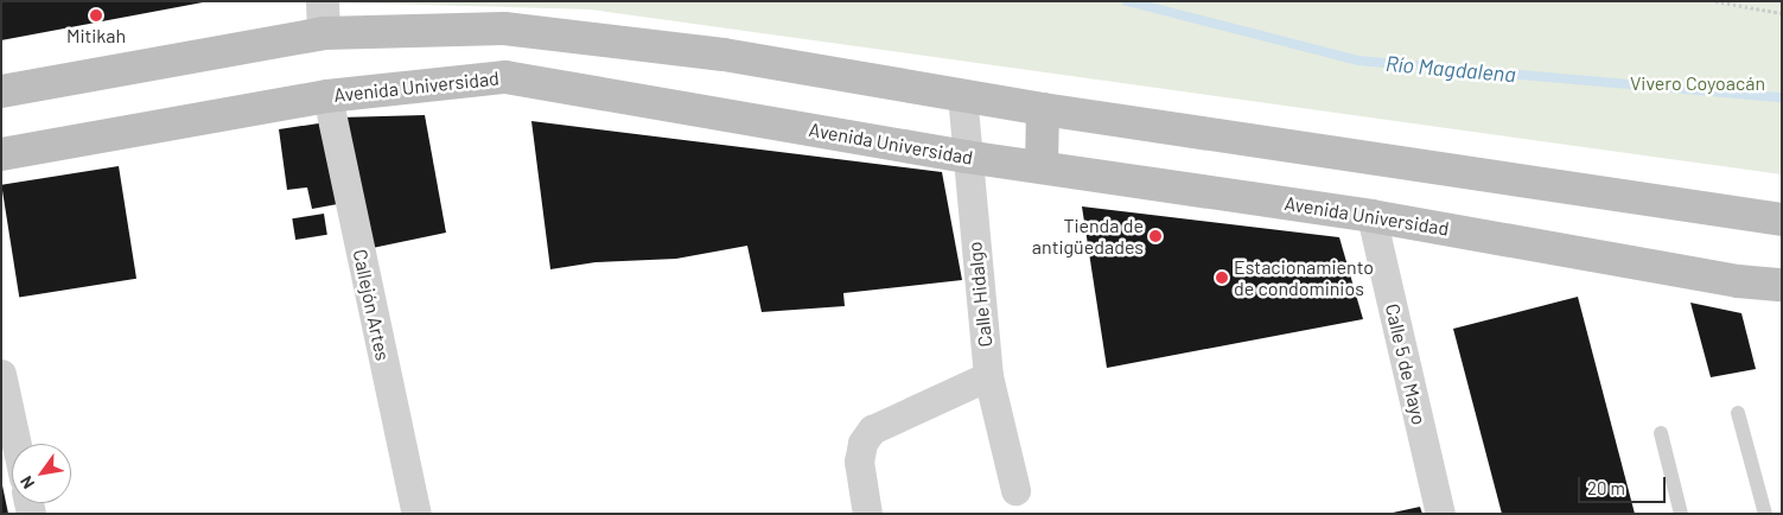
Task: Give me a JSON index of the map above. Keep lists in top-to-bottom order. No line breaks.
{"streets":{"main road":["Avenida Universidad"],"street":["Calle Hidalgo","Callejón Artes","Calle 5 de Mayo"]},"crossings":[["Avenida Universidad","Calle Hidalgo"],["Avenida Universidad","Callejón Artes"],["Avenida Universidad","Calle 5 de Mayo"]],"water":["Río Magdalena"],"parks":["Vivero Coyoacán"],"places":["Mitikah","Tienda de antigüedades","Estacionamiento de condominios"],"scale_bar":"20 m","north":"bottom left"}
